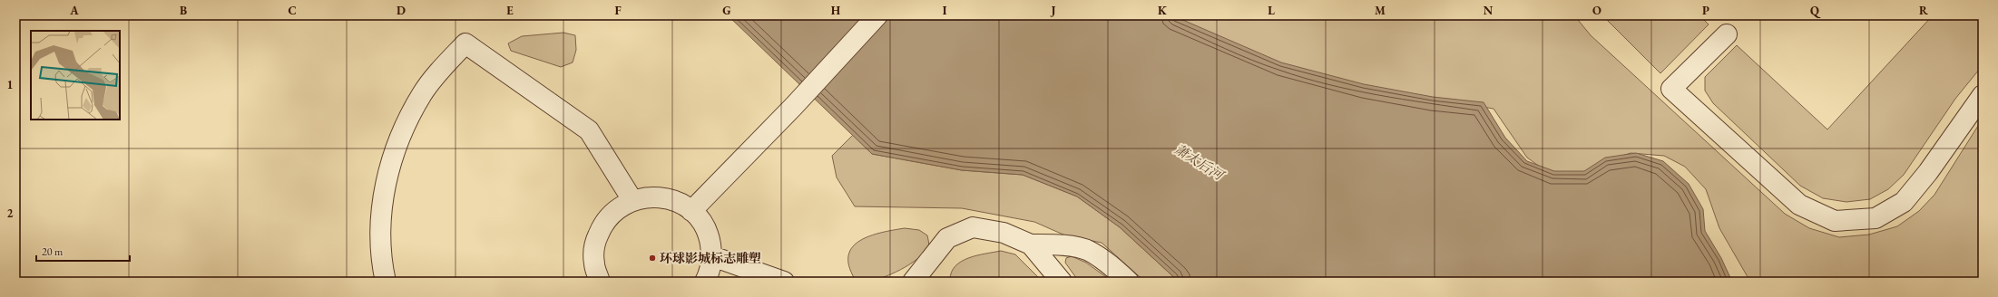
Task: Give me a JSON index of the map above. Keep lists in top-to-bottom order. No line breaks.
{"water":["萧太后河"],"places":["环球影城标志雕塑"],"scale_bar":"20 m","grid":{"columns":["A","B","C","D","E","F","G","H","I","J","K","L","M","N","O","P","Q","R"],"rows":["1","2"]}}
